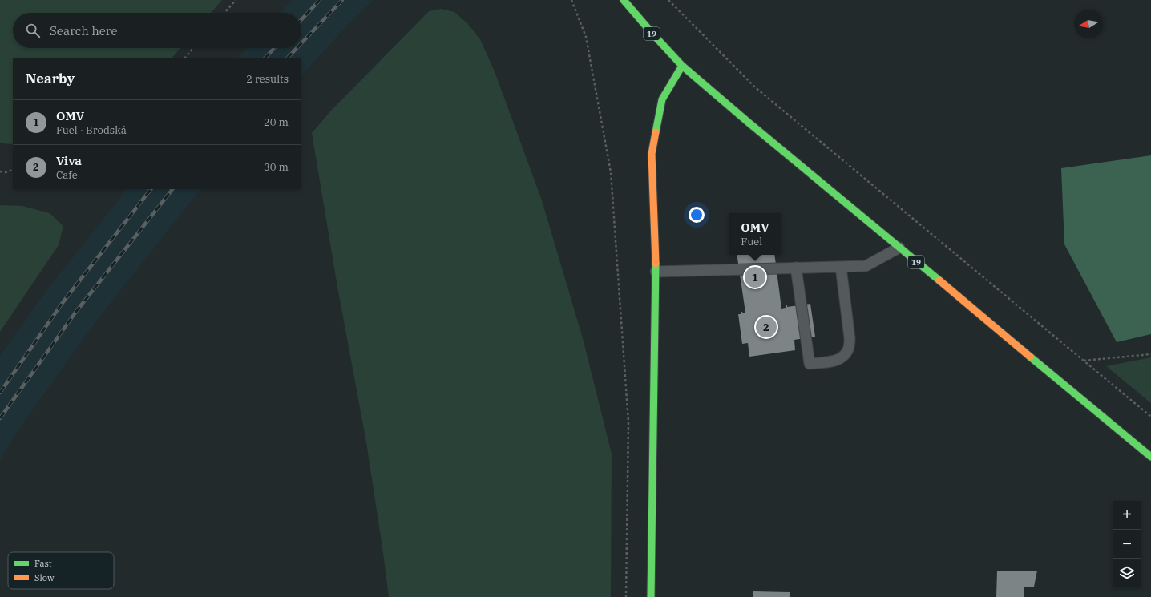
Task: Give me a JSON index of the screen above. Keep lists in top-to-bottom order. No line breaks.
{"streets":{"main road":["19"]},"legend":["Fast","Slow"],"north":"left","page":{"search":"Search here","heading":["Nearby","2 results"],"list":[{"mark":"1","name":"OMV","note":"Fuel · Brodská","value":"20 m"},{"mark":"2","name":"Viva","note":"Café","value":"30 m"}],"popup":["OMV","Fuel"],"pins":["1","2"],"map_buttons":["+","−"]}}
